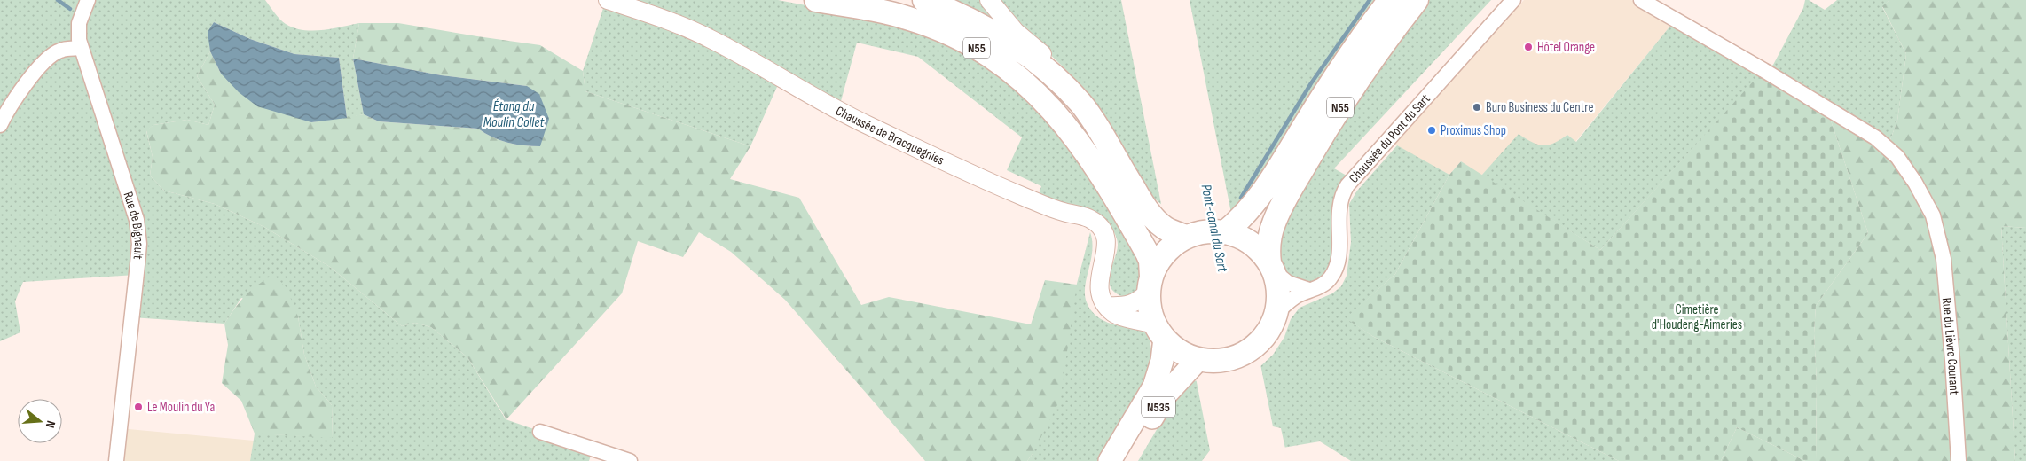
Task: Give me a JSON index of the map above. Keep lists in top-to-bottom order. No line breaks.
{"streets":{"highway":["N55"],"main road":["N535"],"street":["Chaussée de Bracquegnies","Chaussée du Pont du Sart","Rue de Bignault","Rue du Lièvre Courant"]},"crossings":[["N55","Chaussée du Pont du Sart"],["N55","N535"],["Chaussée du Pont du Sart","N535"]],"water":["Étang du Moulin Collet","Pont-canal du Sart"],"parks":["Cimetière d'Houdeng-Aimeries"],"places":["Hôtel Orange","Buro Business du Centre","Proximus Shop","Le Moulin du Ya"],"north":"right"}
